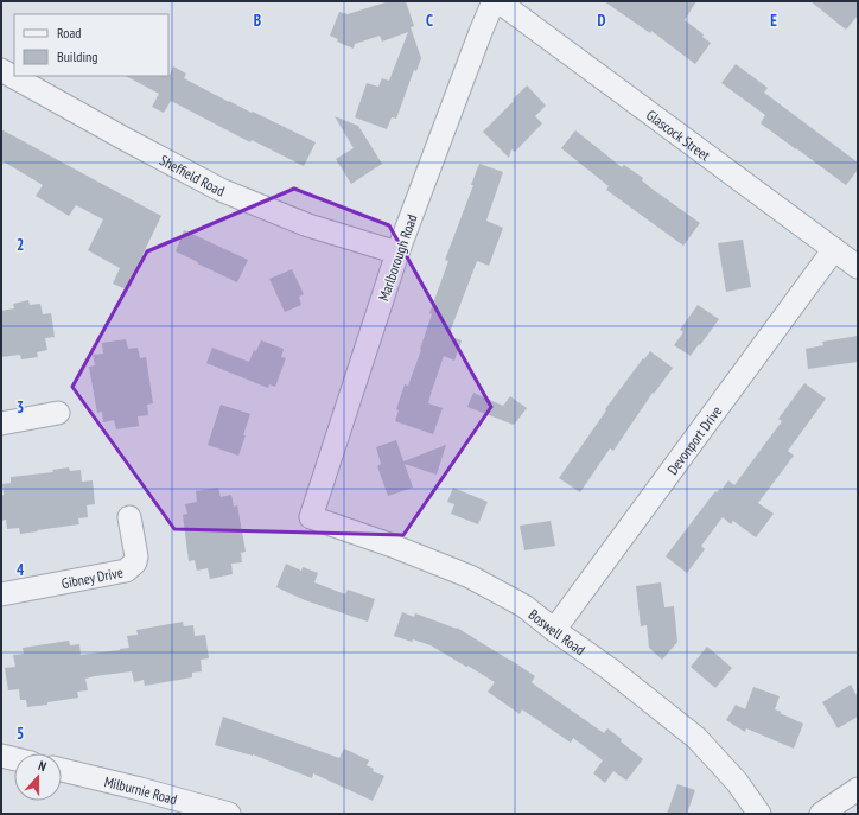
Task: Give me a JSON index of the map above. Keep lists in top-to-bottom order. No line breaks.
{"streets":{"street":["Glascock Street","Sheffield Road","Marlborough Road","Devonport Drive","Gibney Drive","Boswell Road","Milburnie Road"]},"crossings":[["Glascock Street","Devonport Drive"],["Sheffield Road","Marlborough Road"],["Marlborough Road","Boswell Road"],["Devonport Drive","Boswell Road"]],"legend":["Road","Building"],"north":"top","grid":{"columns":["B","C","D","E"],"rows":["2","3","4","5"]}}
